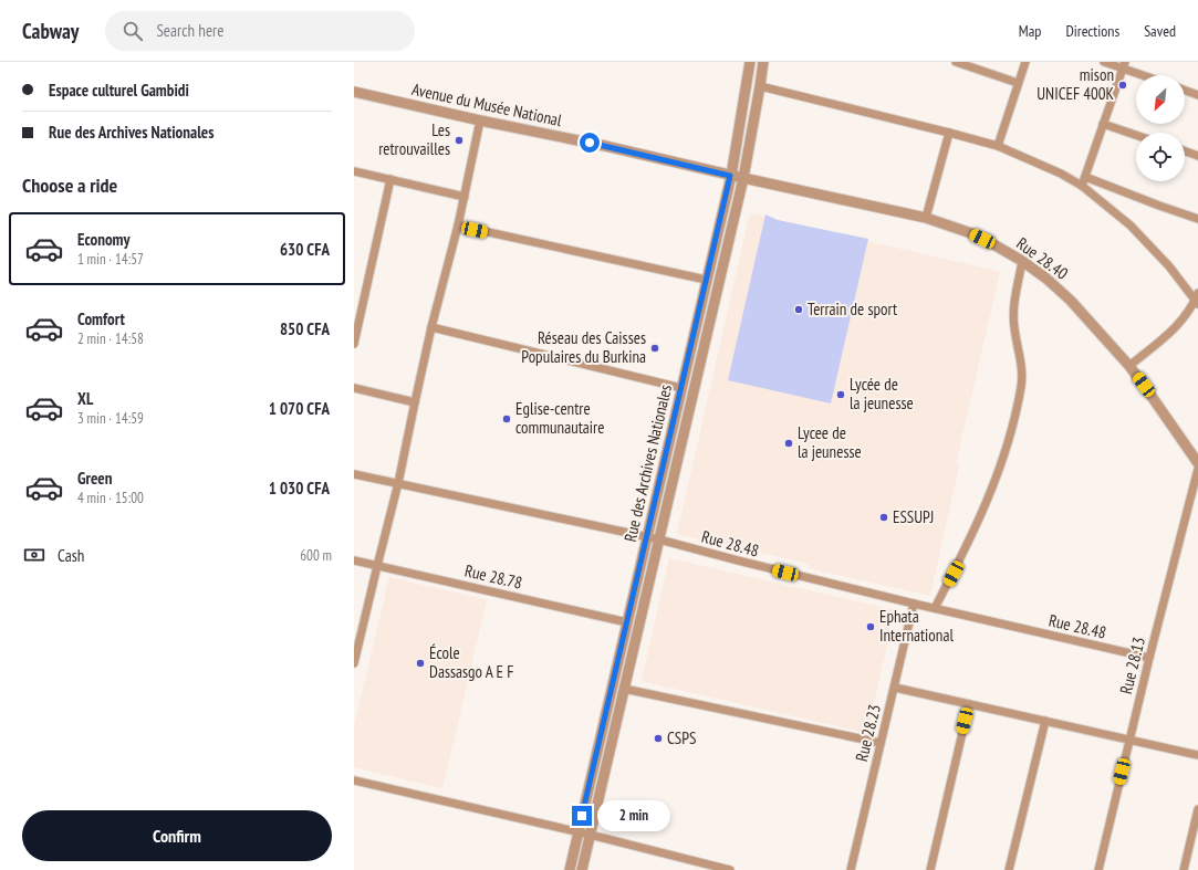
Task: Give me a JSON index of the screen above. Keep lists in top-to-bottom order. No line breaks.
{"streets":{"street":["Avenue du Musée National","Rue 28.40","Rue des Archives Nationales","Rue 28.48","Rue 28.78","Rue 28.13","Rue 28.23"]},"crossings":[["Avenue du Musée National","Rue 28.40"],["Avenue du Musée National","Rue des Archives Nationales"],["Rue 28.40","Rue des Archives Nationales"],["Rue des Archives Nationales","Rue 28.48"],["Rue des Archives Nationales","Rue 28.78"],["Rue 28.48","Rue 28.13"],["Rue 28.48","Rue 28.23"]],"places":["mison UNICEF 400K","Les retrouvailles","Terrain de sport","Réseau des Caisses Populaires du Burkina","Lycée de la jeunesse","Eglise-centre communautaire","Lycee de la jeunesse","ESSUPJ","Ephata International","École Dassasgo A E F","CSPS"],"north":"bottom left","page":{"header":"Cabway","search":"Search here","nav":["Map","Directions","Saved"],"banner":["Espace culturel Gambidi","Rue des Archives Nationales"],"heading":"Choose a ride","list":[{"name":"Economy","note":"1 min · 14:57","value":"630 CFA"},{"name":"Comfort","note":"2 min · 14:58","value":"850 CFA"},{"name":"XL","note":"3 min · 14:59","value":"1 070 CFA"},{"name":"Green","note":"4 min · 15:00","value":"1 030 CFA"}],"pay":["Cash","600 m"],"bubble":"2 min","buttons":"Confirm"}}
